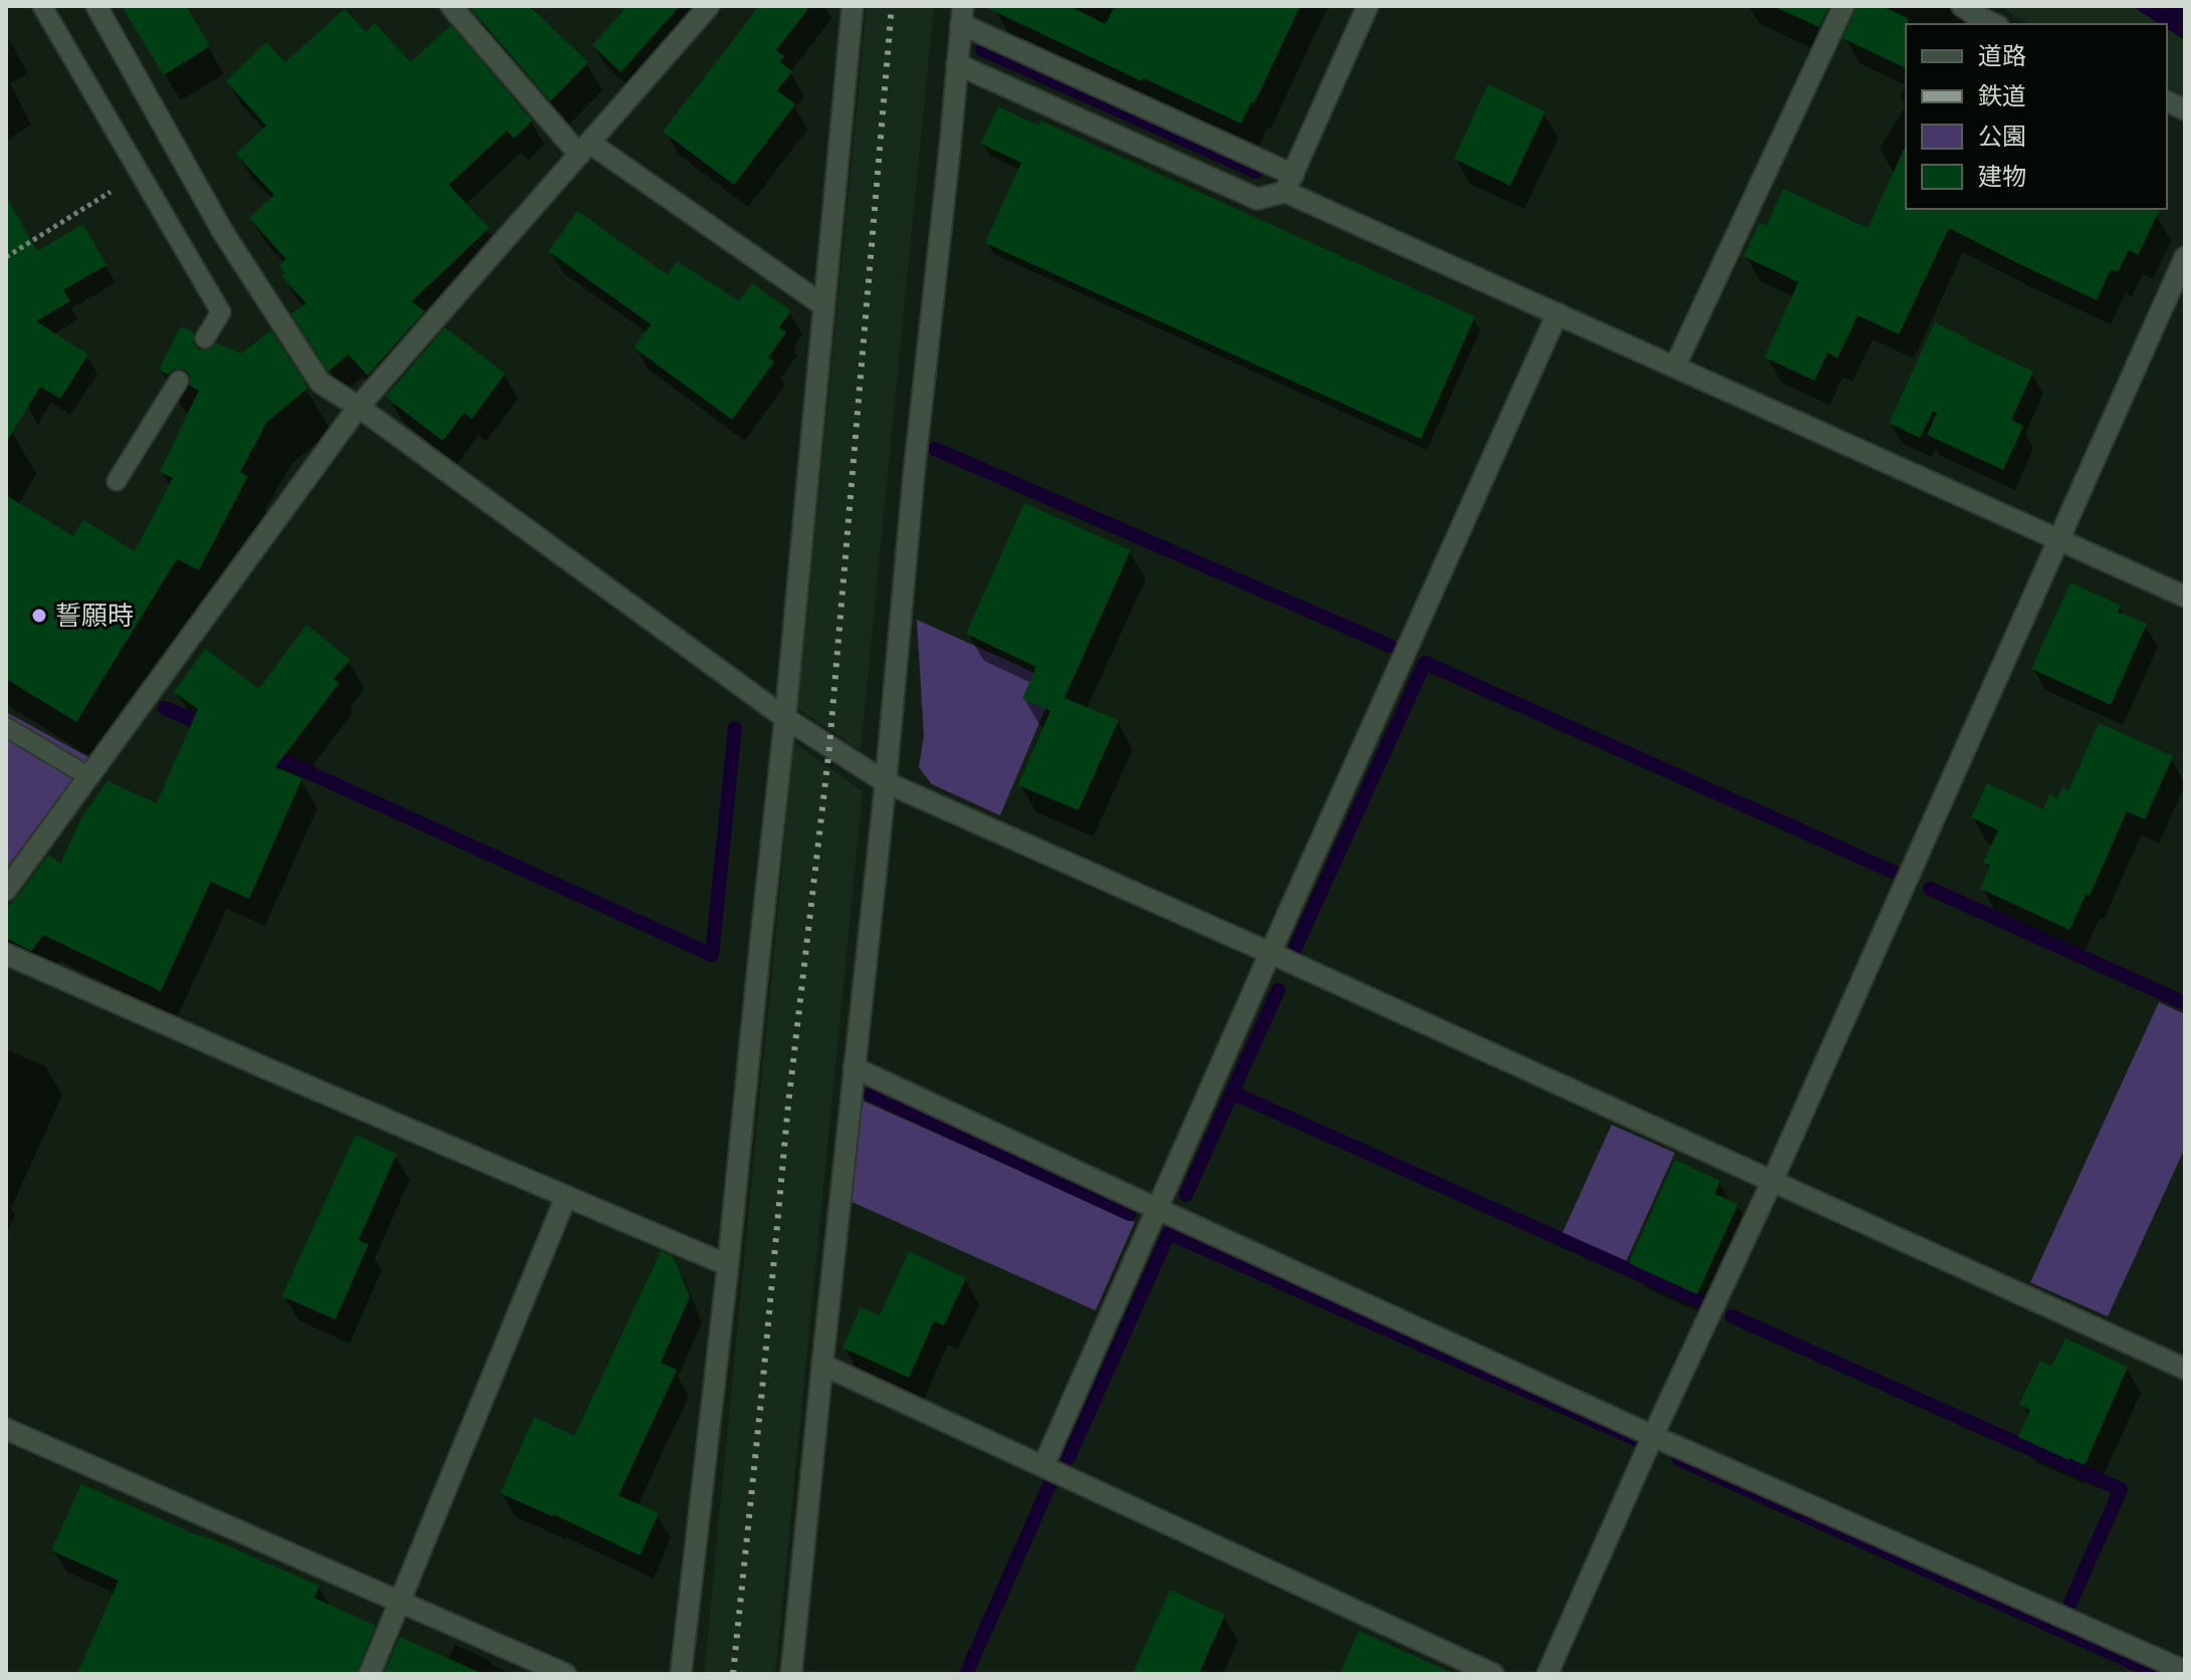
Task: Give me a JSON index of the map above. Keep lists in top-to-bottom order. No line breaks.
{"places":["誓願時"],"legend":["道路","鉄道","公園","建物"]}
